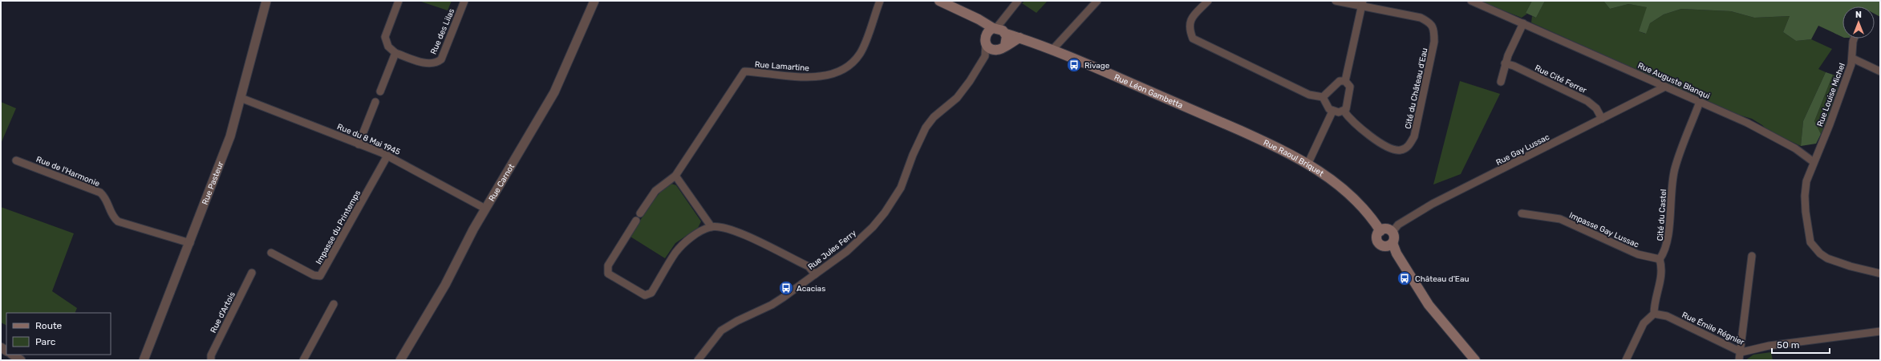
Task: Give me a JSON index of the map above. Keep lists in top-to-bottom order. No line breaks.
{"streets":{"main road":["Rue Léon Gambetta","Rue Raoul Briquet"],"street":["Rue des Lilas","Rue Lamartine","Rue Cité Ferrer","Rue Auguste Blanqui","Cité du Château d'Eau","Rue Louise Michel","Rue du 8 Mai 1945","Rue Gay Lussac","Rue de l'Harmonie","Rue Carnot","Rue Pasteur","Cité du Castel","Impasse du Printemps","Impasse Gay Lussac","Rue Jules Ferry","Rue d'Artois","Rue Émile Régnier"]},"crossings":[["Rue Cité Ferrer","Rue Gay Lussac"],["Rue Auguste Blanqui","Rue Louise Michel"],["Rue Auguste Blanqui","Rue Gay Lussac"],["Rue Auguste Blanqui","Cité du Castel"],["Rue Léon Gambetta","Rue Raoul Briquet"],["Rue Léon Gambetta","Rue Jules Ferry"],["Rue du 8 Mai 1945","Rue Carnot"],["Rue du 8 Mai 1945","Rue Pasteur"],["Rue du 8 Mai 1945","Impasse du Printemps"],["Rue Gay Lussac","Rue Raoul Briquet"],["Rue de l'Harmonie","Rue Pasteur"],["Cité du Castel","Impasse Gay Lussac"],["Cité du Castel","Rue Émile Régnier"]],"places":{"bus stop":["Rivage","Château d'Eau","Acacias"]},"legend":["Route","Parc"],"scale_bar":"50 m","north":"top"}
